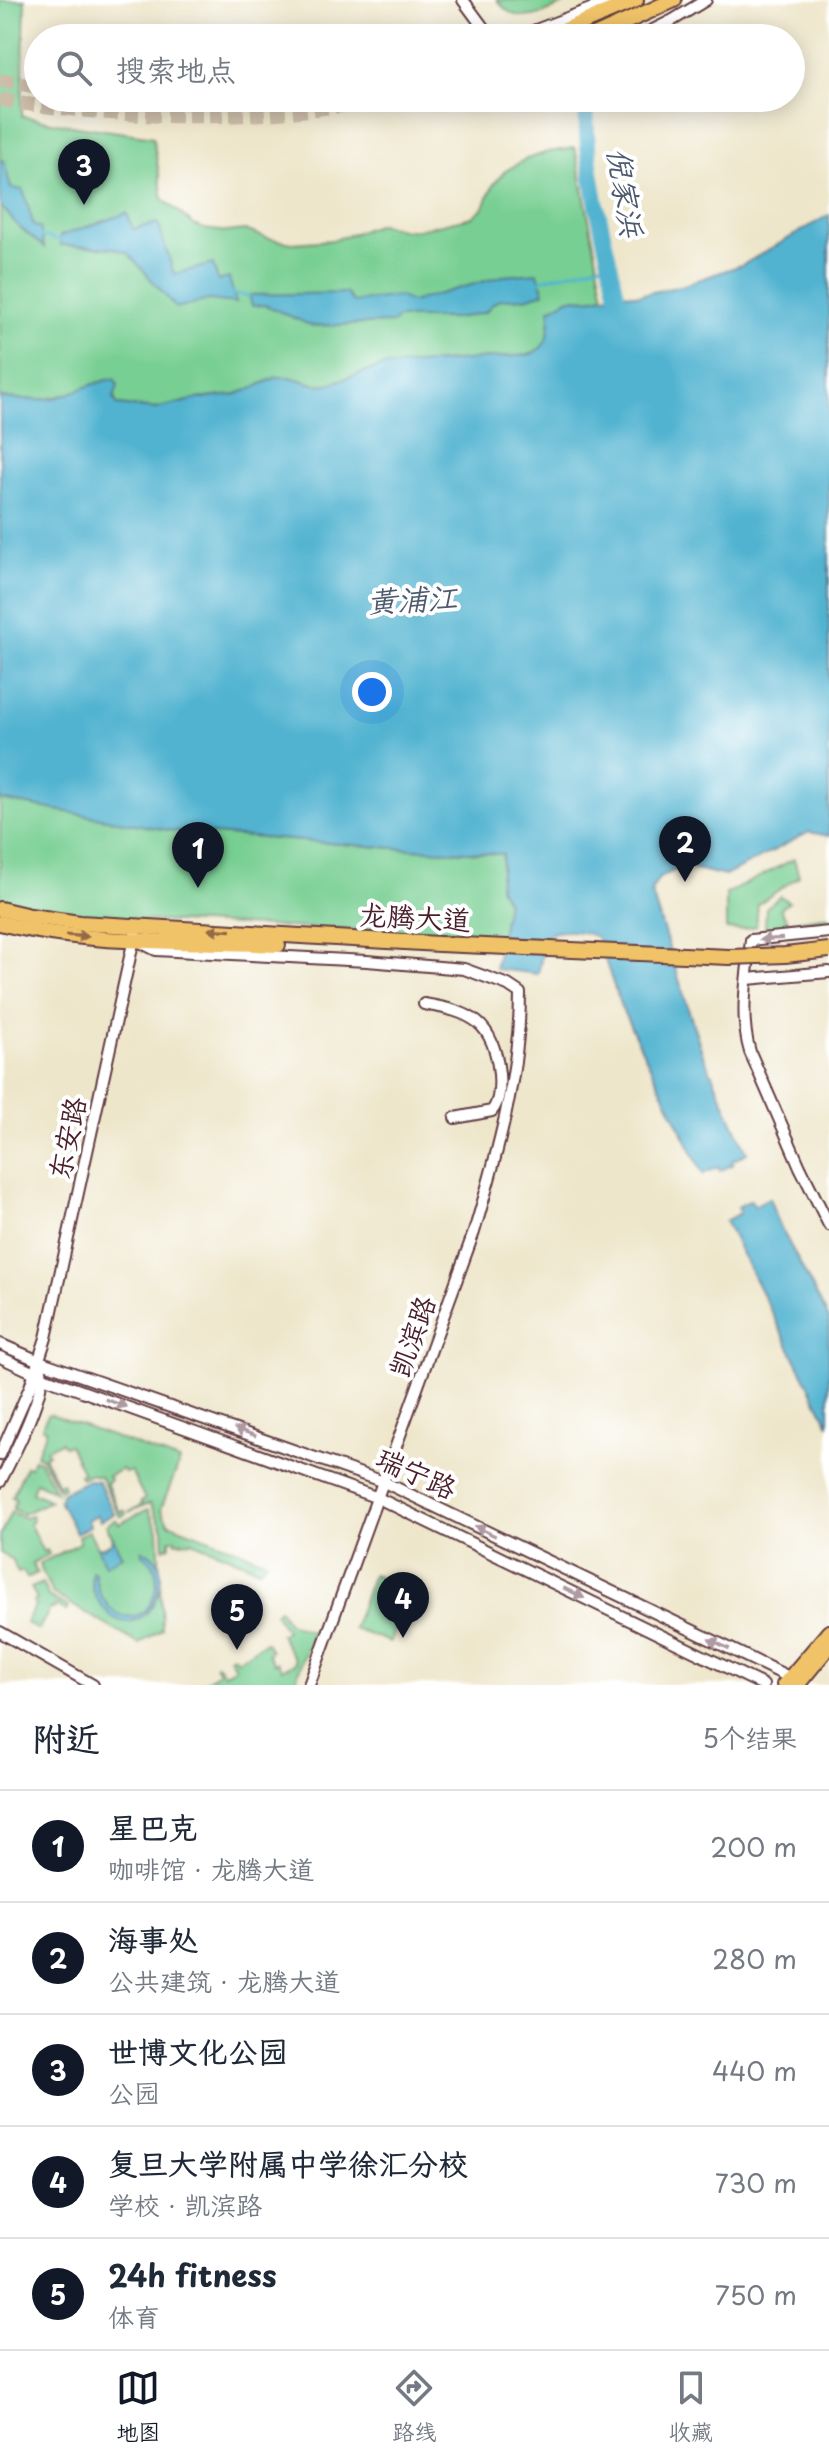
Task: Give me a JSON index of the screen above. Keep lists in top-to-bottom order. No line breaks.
{"streets":{"main road":["龙腾大道"],"street":["东安路","凯滨路","瑞宁路"]},"crossings":[["龙腾大道","东安路"],["龙腾大道","凯滨路"],["东安路","凯滨路"],["东安路","瑞宁路"],["凯滨路","瑞宁路"]],"water":["倪家浜","黄浦江"],"page":{"search":"搜索地点","pins":["3","2","1","4","5"],"heading":["附近","5个结果"],"list":[{"mark":"1","name":"星巴克","note":"咖啡馆 · 龙腾大道","value":"200 m"},{"mark":"2","name":"海事处","note":"公共建筑 · 龙腾大道","value":"280 m"},{"mark":"3","name":"世博文化公园","note":"公园","value":"440 m"},{"mark":"4","name":"复旦大学附属中学徐汇分校","note":"学校 · 凯滨路","value":"730 m"},{"mark":"5","name":"24h fitness","note":"体育","value":"750 m"}],"nav":["地图","路线","收藏"]}}
